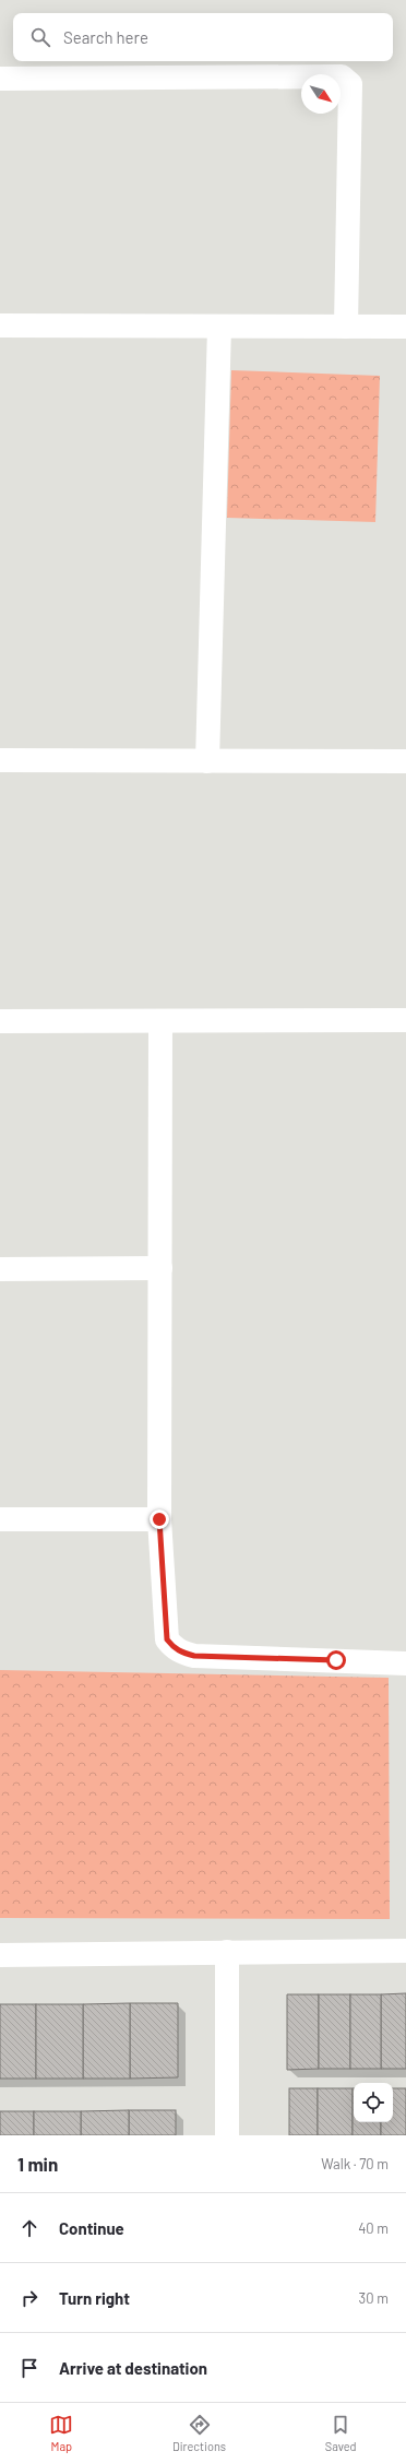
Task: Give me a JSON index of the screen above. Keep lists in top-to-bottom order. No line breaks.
{"north":"bottom right","page":{"search":"Search here","heading":["1 min","Walk · 70 m"],"list":[["Continue","40 m"],["Turn right","30 m"],"Arrive at destination"],"nav":["Map","Directions","Saved"]}}
